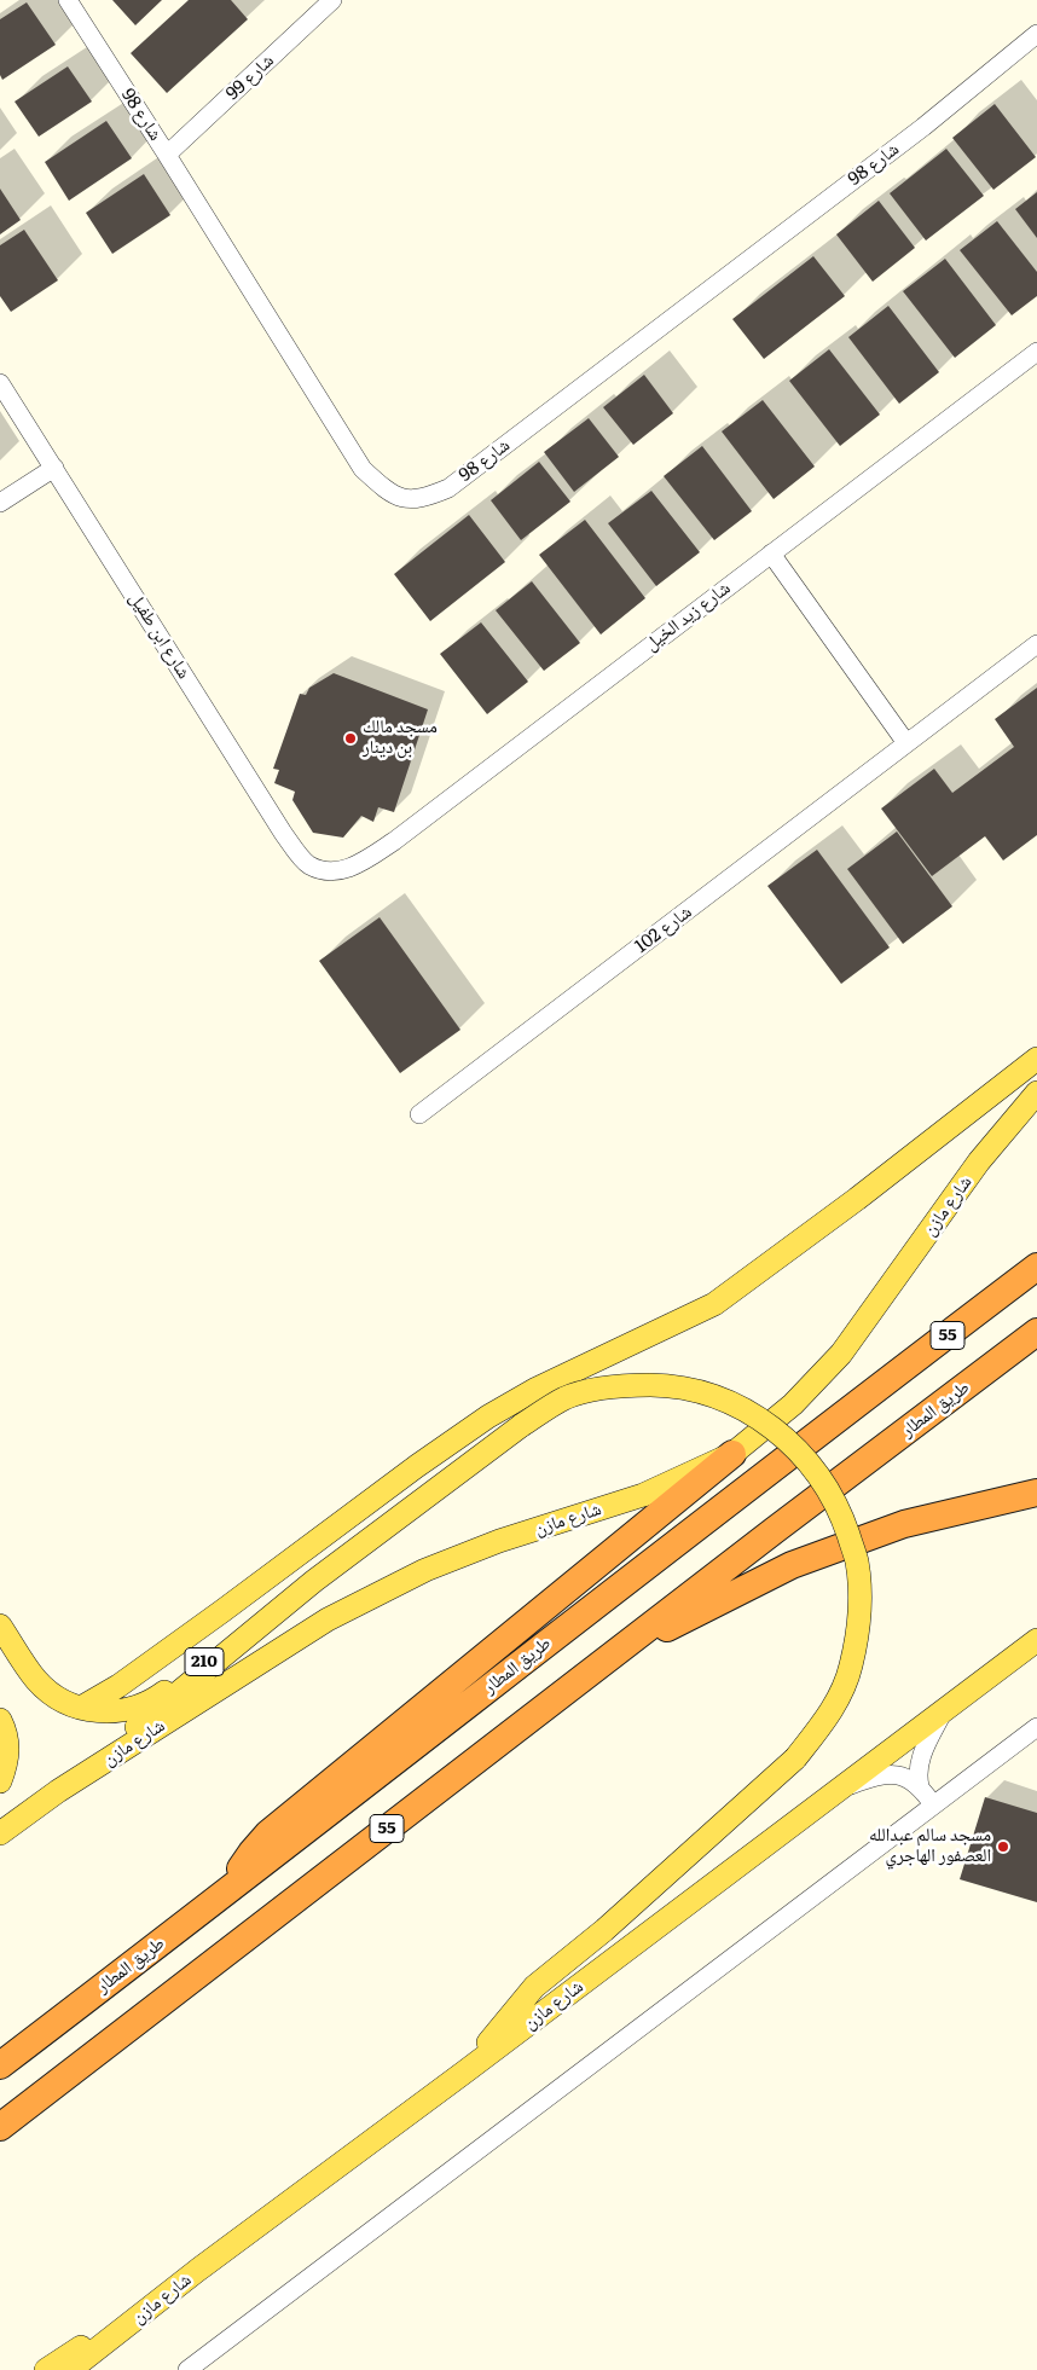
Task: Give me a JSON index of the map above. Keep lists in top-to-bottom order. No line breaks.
{"streets":{"highway":["55","طريق المطار"],"main road":["شارع مازن","210"],"street":["شارع 99","شارع 98","شارع زيد الخيل","شارع ابن طفيل","شارع 102"]},"crossings":[["شارع 99","شارع 98"],["شارع زيد الخيل","شارع ابن طفيل"]],"places":["مسجد مالك بن دينار","مسجد سالم عبدالله العصفور الهاجري"]}
